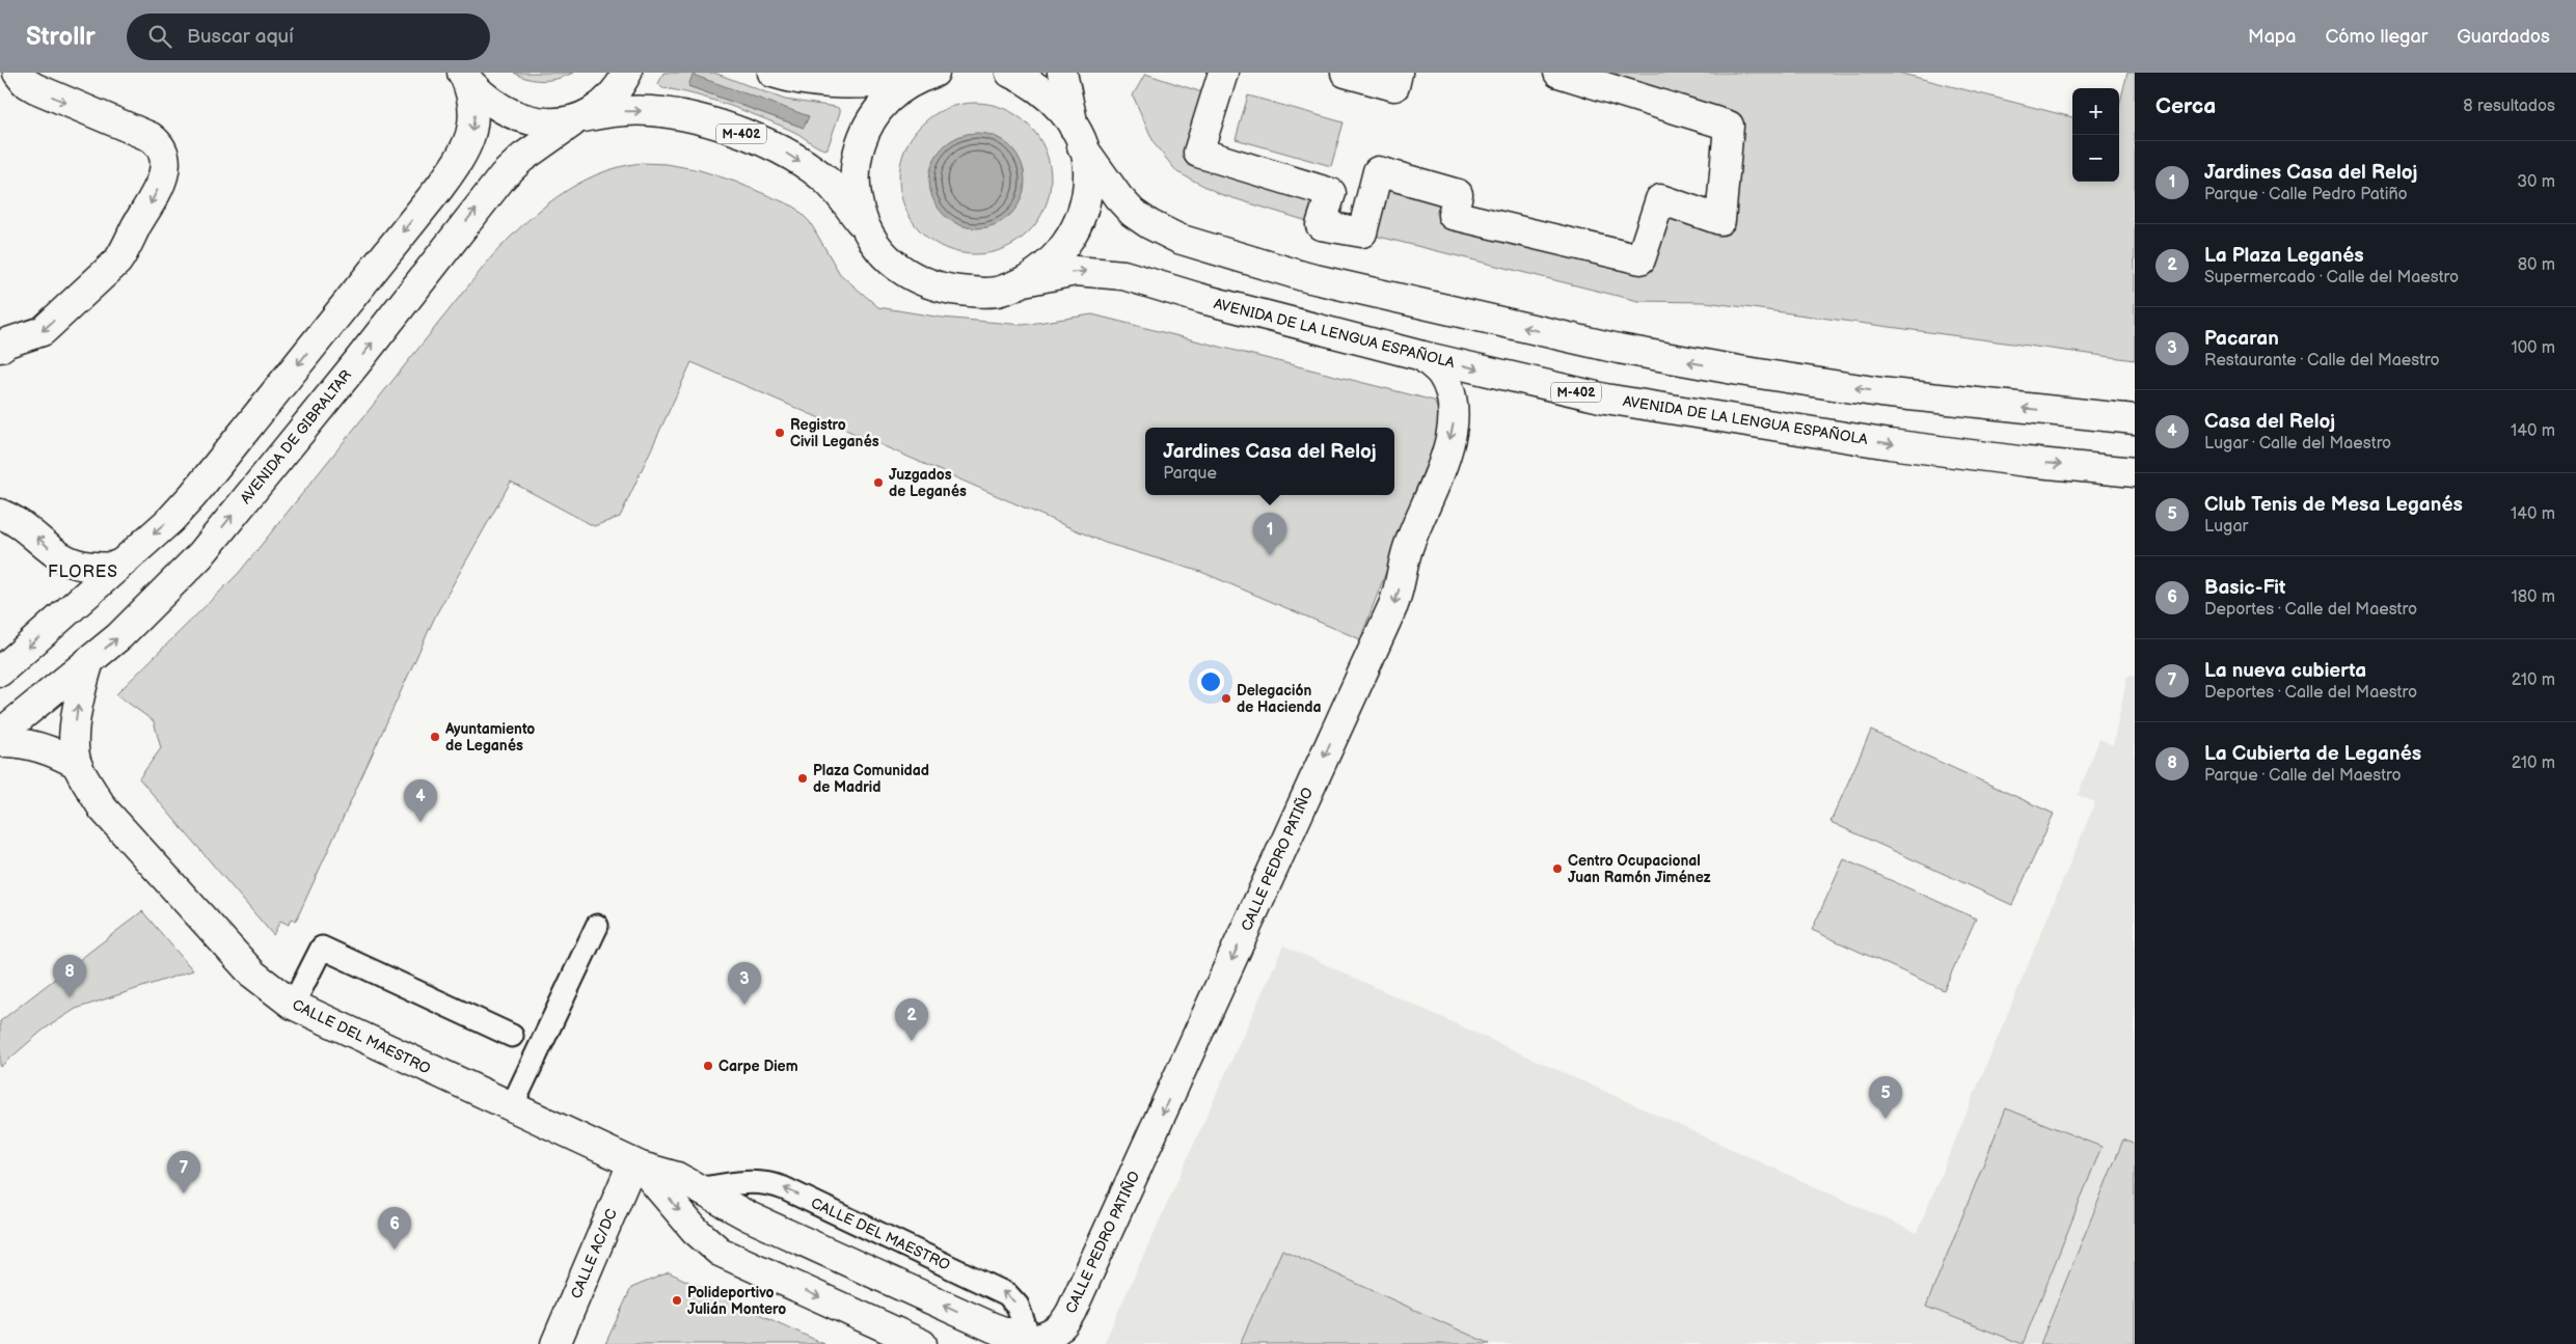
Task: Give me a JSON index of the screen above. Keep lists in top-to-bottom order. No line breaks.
{"streets":{"main road":["M-402","AVENIDA DE LA LENGUA ESPAÑOLA","AVENIDA DE GIBRALTAR","CALLE PEDRO PATIÑO","CALLE DEL MAESTRO","CALLE AC/DC"]},"crossings":[["M-402","AVENIDA DE LA LENGUA ESPAÑOLA"],["M-402","AVENIDA DE GIBRALTAR"],["AVENIDA DE LA LENGUA ESPAÑOLA","CALLE PEDRO PATIÑO"],["AVENIDA DE GIBRALTAR","CALLE DEL MAESTRO"],["CALLE PEDRO PATIÑO","CALLE DEL MAESTRO"],["CALLE DEL MAESTRO","CALLE AC/DC"]],"one_way":["CALLE PEDRO PATIÑO"],"districts":["FLORES"],"places":["Registro Civil Leganés","Juzgados de Leganés","Delegación de Hacienda","Ayuntamiento de Leganés","Plaza Comunidad de Madrid","Centro Ocupacional Juan Ramón Jiménez","Carpe Diem","Polideportivo Julián Montero"],"page":{"header":"Strollr","search":"Buscar aquí","nav":["Mapa","Cómo llegar","Guardados"],"heading":["Cerca","8 resultados"],"map_buttons":["+","−"],"list":[{"mark":"1","name":"Jardines Casa del Reloj","note":"Parque · Calle Pedro Patiño","value":"30 m"},{"mark":"2","name":"La Plaza Leganés","note":"Supermercado · Calle del Maestro","value":"80 m"},{"mark":"3","name":"Pacaran","note":"Restaurante · Calle del Maestro","value":"100 m"},{"mark":"4","name":"Casa del Reloj","note":"Lugar · Calle del Maestro","value":"140 m"},{"mark":"5","name":"Club Tenis de Mesa Leganés","note":"Lugar","value":"140 m"},{"mark":"6","name":"Basic-Fit","note":"Deportes · Calle del Maestro","value":"180 m"},{"mark":"7","name":"La nueva cubierta","note":"Deportes · Calle del Maestro","value":"210 m"},{"mark":"8","name":"La Cubierta de Leganés","note":"Parque · Calle del Maestro","value":"210 m"}],"popup":["Jardines Casa del Reloj","Parque"],"pins":["1","4","8","3","2","5","7","6"]}}
